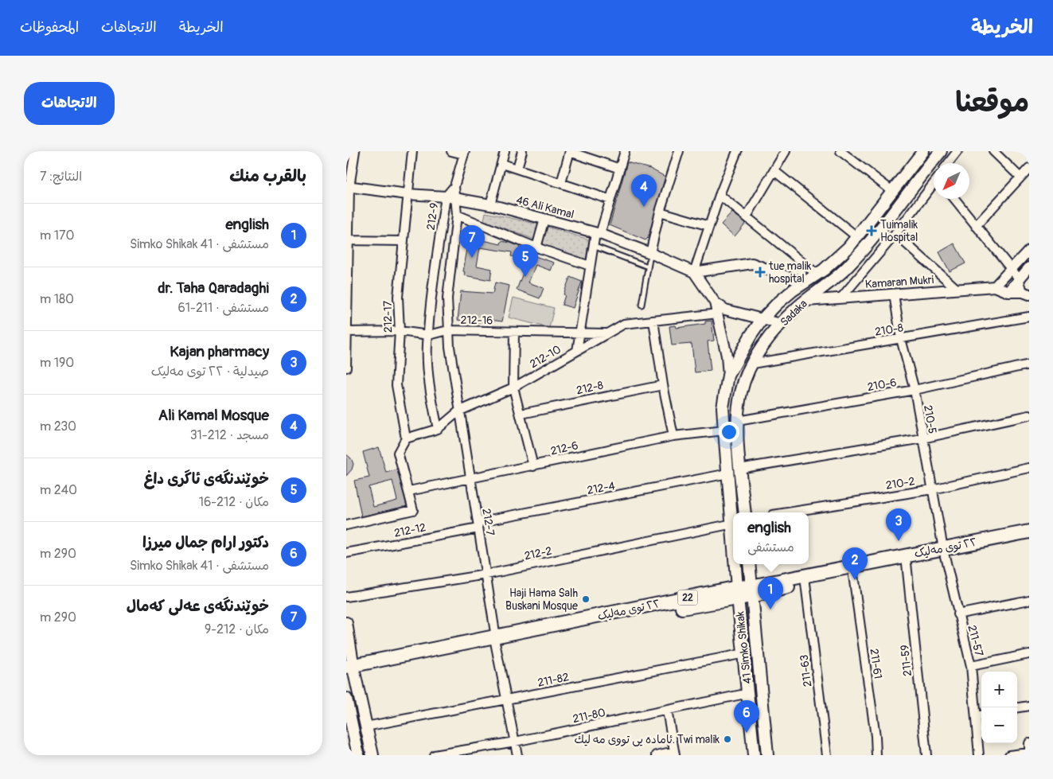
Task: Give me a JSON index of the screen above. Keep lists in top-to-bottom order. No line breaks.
{"streets":{"main road":["Sadaka","٢٢ توی مەلیک","22","41 Simko Shikak"],"street":["46 Ali Kamal","212-9","Kamaran Mukri","212-17","212-16","210-8","212-10","210-6","212-8","210-5","212-6","210-2","212-4","212-7","212-12","212-2","211-57","211-59","211-61","211-63","211-82","211-80"]},"crossings":[["46 Ali Kamal","212-9"],["46 Ali Kamal","212-17"],["212-9","212-16"],["212-9","212-10"],["212-9","212-7"],["Kamaran Mukri","Sadaka"],["Kamaran Mukri","210-5"],["Sadaka","210-8"],["Sadaka","210-6"],["Sadaka","212-6"],["Sadaka","41 Simko Shikak"],["212-17","212-16"],["212-17","212-10"],["212-16","212-10"],["210-8","210-5"],["212-10","212-7"],["210-6","210-5"],["210-5","210-2"],["210-5","٢٢ توی مەلیک"],["210-5","211-57"],["212-6","212-7"],["212-6","41 Simko Shikak"],["212-4","212-7"],["212-4","212-12"],["212-4","41 Simko Shikak"],["212-7","212-12"],["212-7","٢٢ توی مەلیک"],["212-7","212-2"],["212-7","211-82"],["212-7","211-80"],["٢٢ توی مەلیک","211-57"],["٢٢ توی مەلیک","41 Simko Shikak"],["٢٢ توی مەلیک","211-59"],["٢٢ توی مەلیک","211-61"],["٢٢ توی مەلیک","211-63"],["212-2","41 Simko Shikak"],["41 Simko Shikak","211-82"],["41 Simko Shikak","211-80"]],"places":{"health":["Tuimalik Hospital","tue malik hospital"],"other":["Haji Hama Salh Buskani Mosque","ئاماده يى تووى مه ليك. Twi malik"]},"north":"bottom left","page":{"header":"الخريطة","nav":["الخريطة","الاتجاهات","المحفوظات"],"title":"موقعنا","buttons":"الاتجاهات","heading":["بالقرب منك","النتائج: 7"],"pins":["4","7","5","3","2","1","6"],"list":[{"mark":"1","name":"english","note":"مستشفى · 41 Simko Shikak","value":"170 m"},{"mark":"2","name":"dr. Taha Qaradaghi","note":"مستشفى · 211-61","value":"180 m"},{"mark":"3","name":"Kajan pharmacy","note":"صيدلية · ٢٢ توی مەلیک","value":"190 m"},{"mark":"4","name":"Ali Kamal Mosque","note":"مسجد · 212-31","value":"230 m"},{"mark":"5","name":"خوێندنگەی ئاگری داغ","note":"مكان · 212-16","value":"240 m"},{"mark":"6","name":"دكتور ارام جمال ميرزا","note":"مستشفى · 41 Simko Shikak","value":"290 m"},{"mark":"7","name":"خوێندنگەی عەلی کەمال","note":"مكان · 212-9","value":"290 m"}],"popup":["english","مستشفى"],"map_buttons":["+","−"]}}
